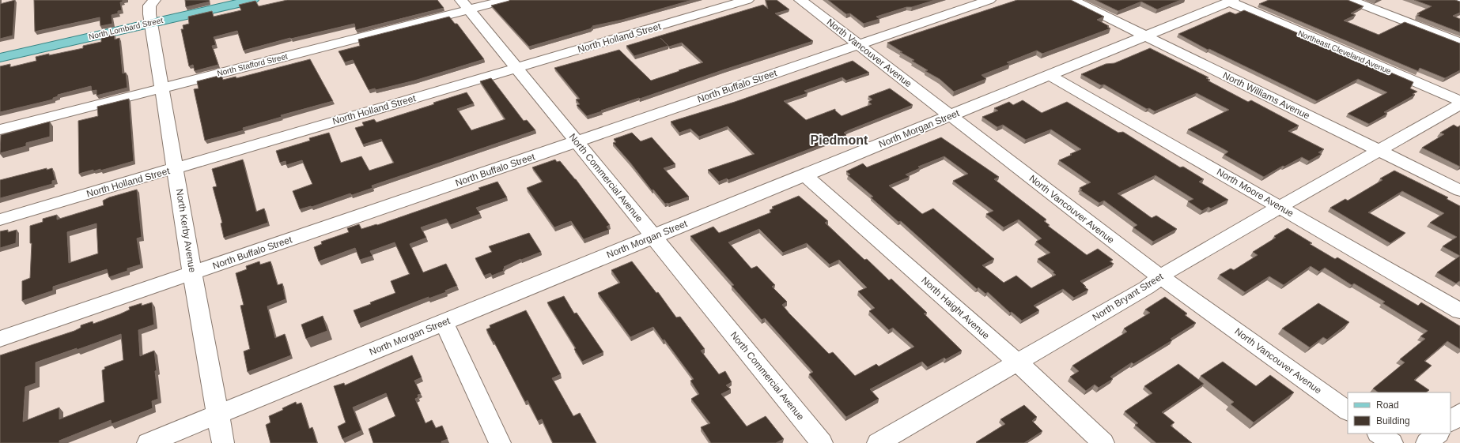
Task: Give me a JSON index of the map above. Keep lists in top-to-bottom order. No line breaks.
{"streets":{"main road":["North Lombard Street"],"street":["North Holland Street","Northeast Cleveland Avenue","North Vancouver Avenue","North Stafford Street","North Buffalo Street","North Williams Avenue","North Morgan Street","North Commercial Avenue","North Moore Avenue","North Kerby Avenue","North Bryant Street","North Haight Avenue"]},"crossings":[["North Lombard Street","North Kerby Avenue"],["North Holland Street","North Commercial Avenue"],["North Holland Street","North Kerby Avenue"],["Northeast Cleveland Avenue","North Morgan Street"],["North Vancouver Avenue","North Buffalo Street"],["North Vancouver Avenue","North Morgan Street"],["North Vancouver Avenue","North Bryant Street"],["North Stafford Street","North Commercial Avenue"],["North Stafford Street","North Kerby Avenue"],["North Buffalo Street","North Commercial Avenue"],["North Buffalo Street","North Kerby Avenue"],["North Williams Avenue","North Morgan Street"],["North Williams Avenue","North Bryant Street"],["North Morgan Street","North Commercial Avenue"],["North Morgan Street","North Moore Avenue"],["North Morgan Street","North Kerby Avenue"],["North Morgan Street","North Haight Avenue"],["North Moore Avenue","North Bryant Street"],["North Bryant Street","North Haight Avenue"]],"districts":["Piedmont"],"legend":["Road","Building"]}
